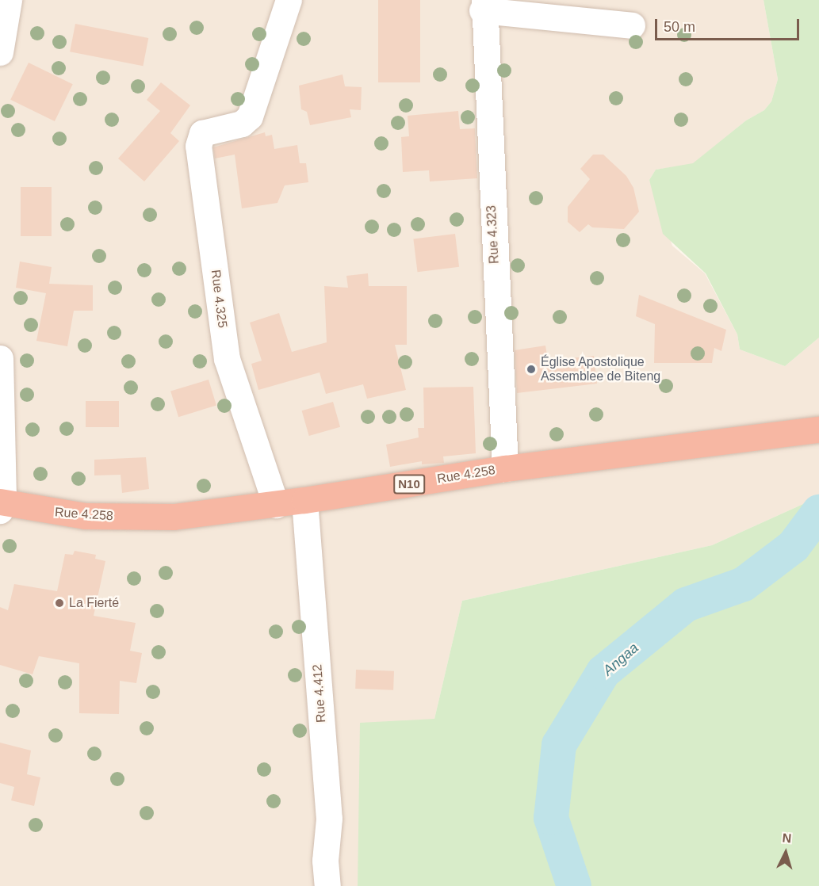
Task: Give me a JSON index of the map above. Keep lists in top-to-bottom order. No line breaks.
{"streets":{"highway":["Rue 4.258","N10"],"street":["Rue 4.323","Rue 4.325","Rue 4.412"]},"crossings":[["Rue 4.323","Rue 4.258"],["Rue 4.325","Rue 4.258"],["Rue 4.258","Rue 4.412"]],"water":["Angaa"],"places":["Église Apostolique Assemblee de Biteng","La Fierté"],"scale_bar":"50 m","north":"top"}
